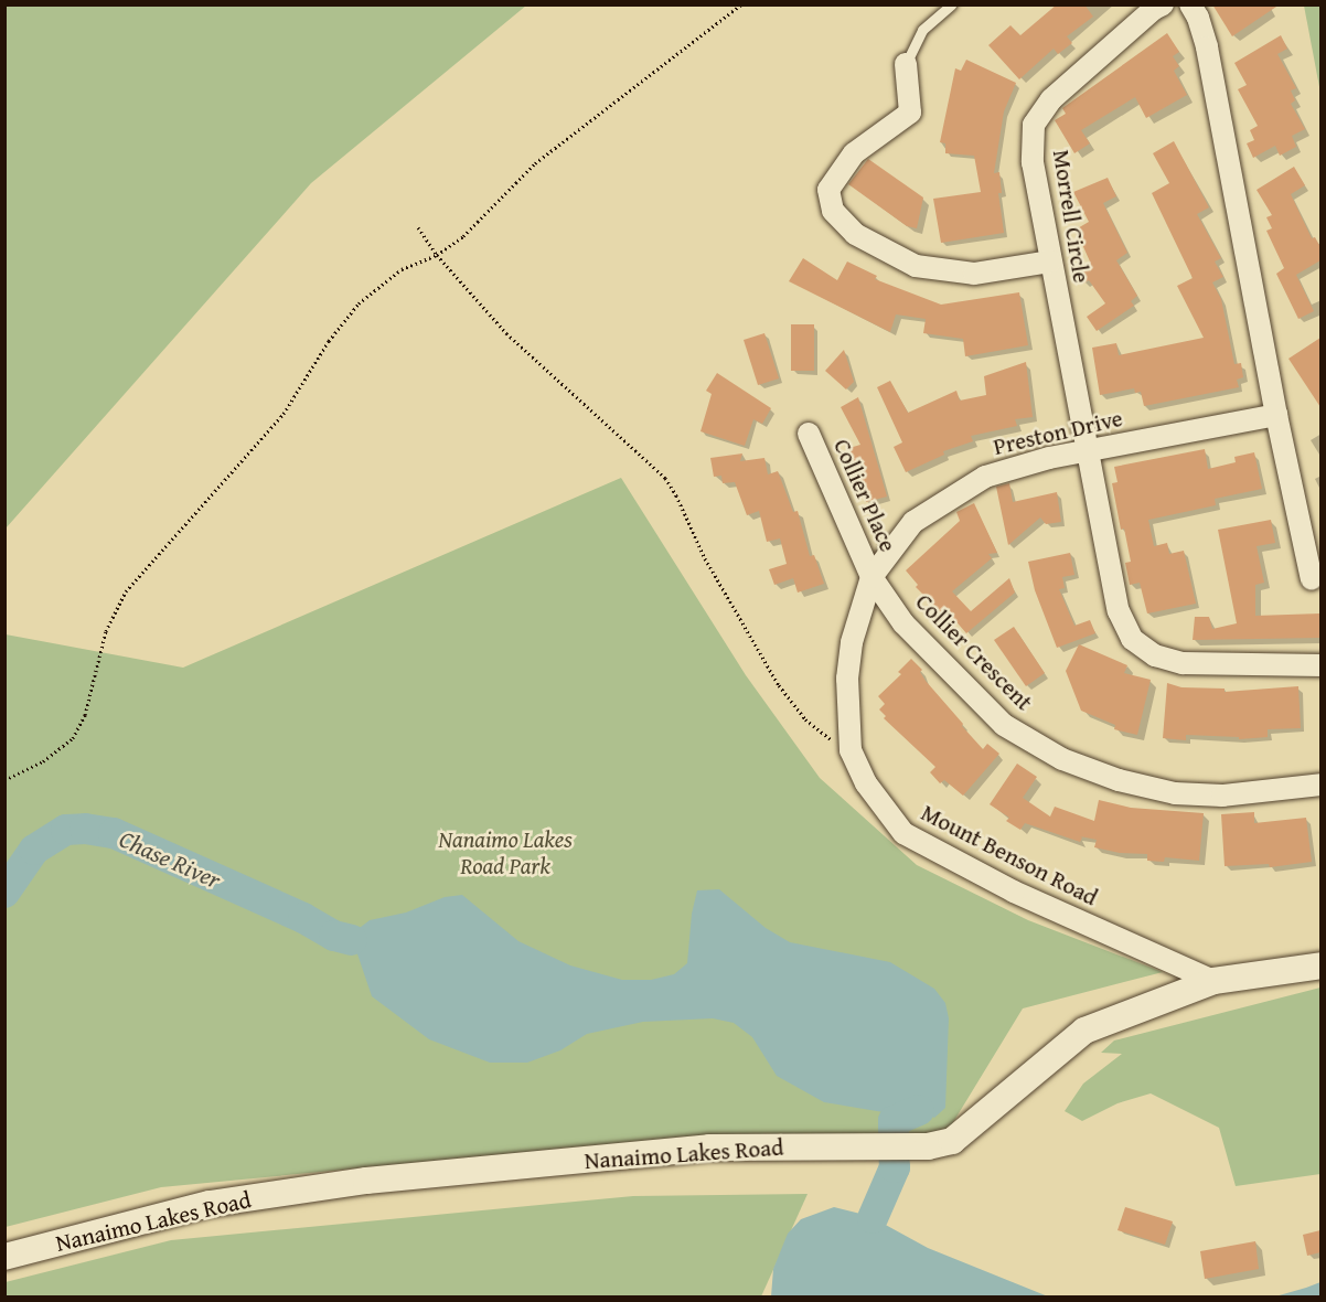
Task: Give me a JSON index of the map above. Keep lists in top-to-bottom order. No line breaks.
{"streets":{"street":["Morrell Circle","Preston Drive","Collier Place","Collier Crescent","Mount Benson Road","Nanaimo Lakes Road"]},"crossings":[["Morrell Circle","Preston Drive"],["Preston Drive","Collier Place"],["Preston Drive","Collier Crescent"],["Preston Drive","Mount Benson Road"],["Collier Place","Collier Crescent"],["Mount Benson Road","Nanaimo Lakes Road"]],"water":["Chase River"],"parks":["Nanaimo Lakes Road Park"]}
